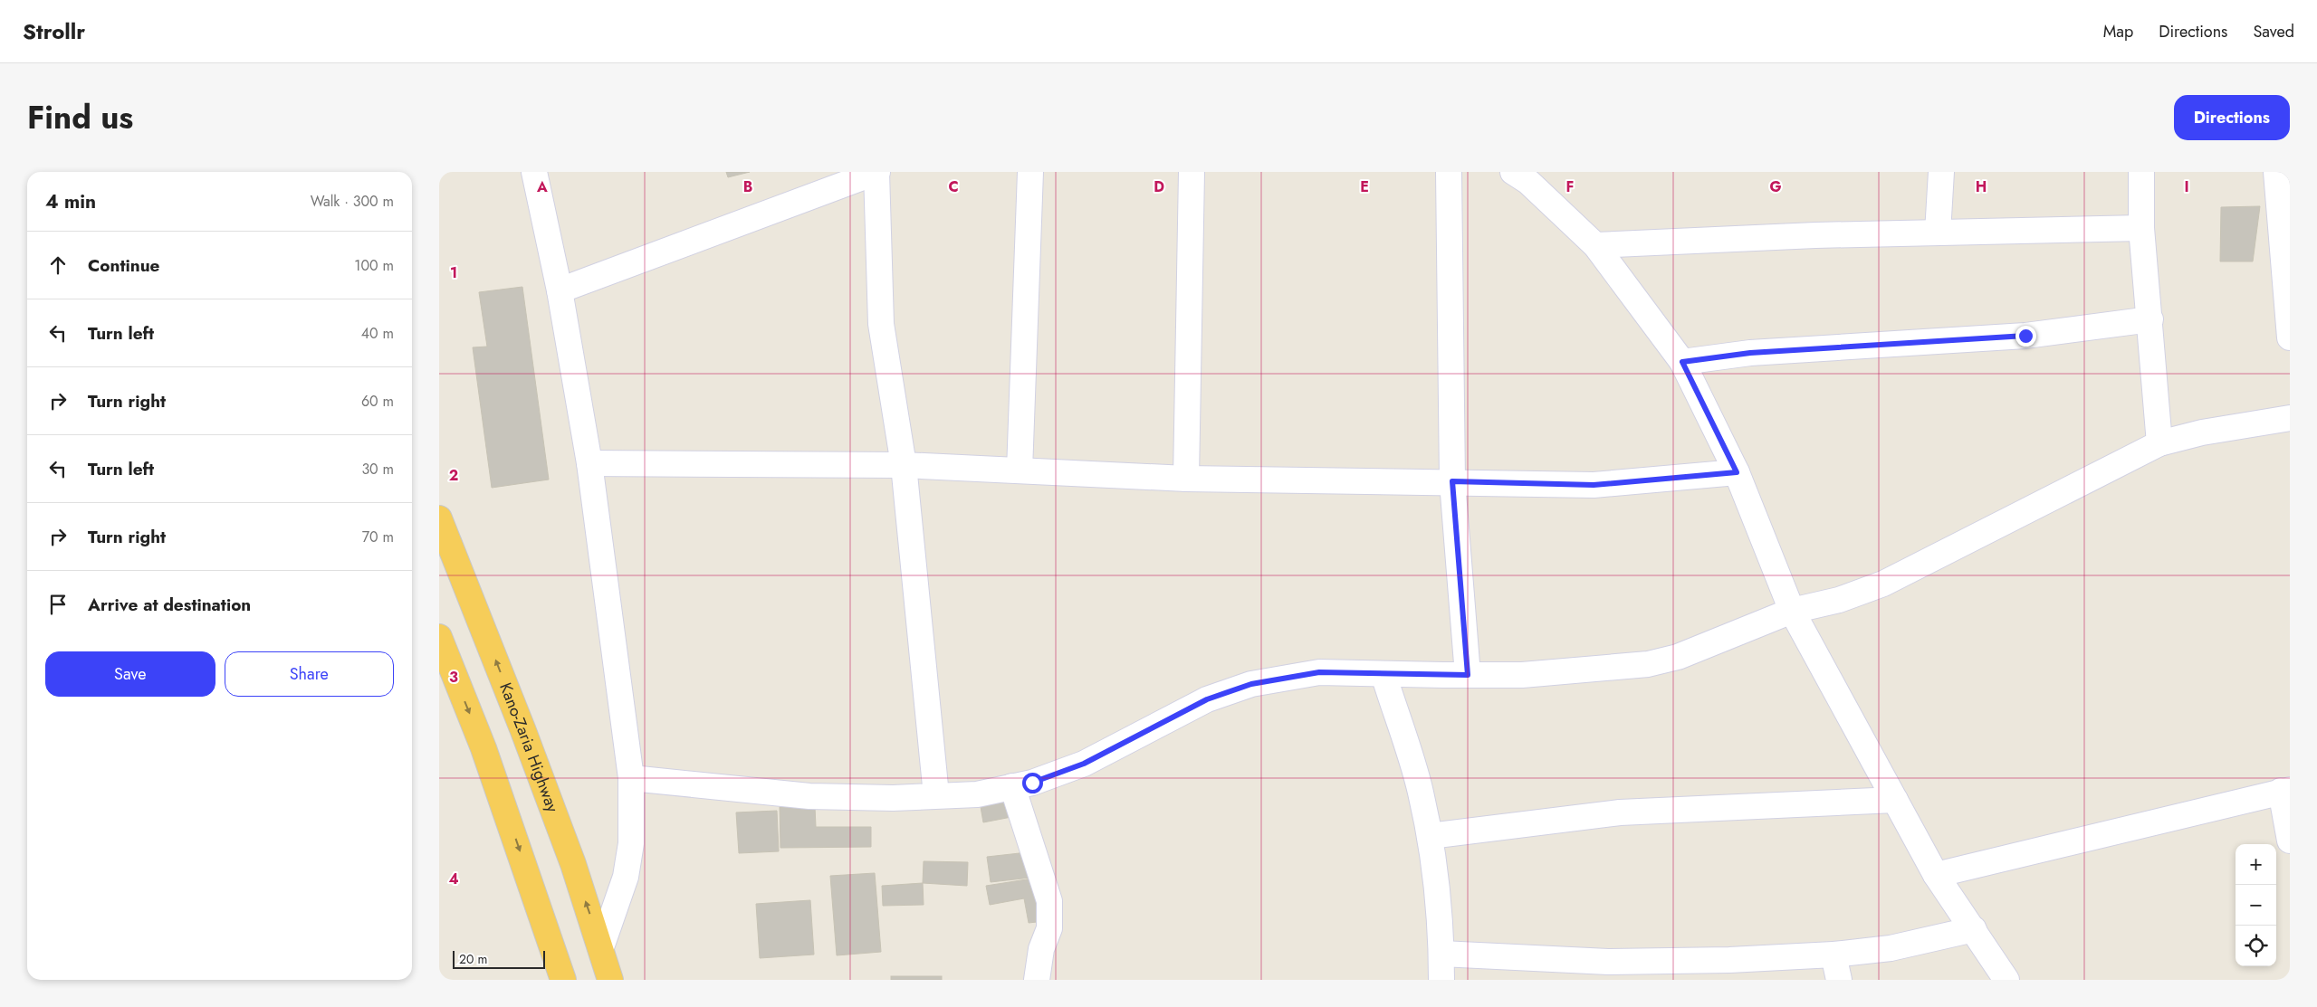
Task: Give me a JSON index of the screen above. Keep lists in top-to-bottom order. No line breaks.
{"streets":{"highway":["Kano-Zaria Highway"]},"scale_bar":"20 m","page":{"header":"Strollr","nav":["Map","Directions","Saved"],"title":"Find us","buttons":["Directions",["Save","Share"]],"heading":["4 min","Walk · 300 m"],"list":[["Continue","100 m"],["Turn left","40 m"],["Turn right","60 m"],["Turn left","30 m"],["Turn right","70 m"],"Arrive at destination"],"map_buttons":["+","−"],"scale":"20 m"},"grid":{"columns":["A","B","C","D","E","F","G","H","I"],"rows":["1","2","3","4"]}}
